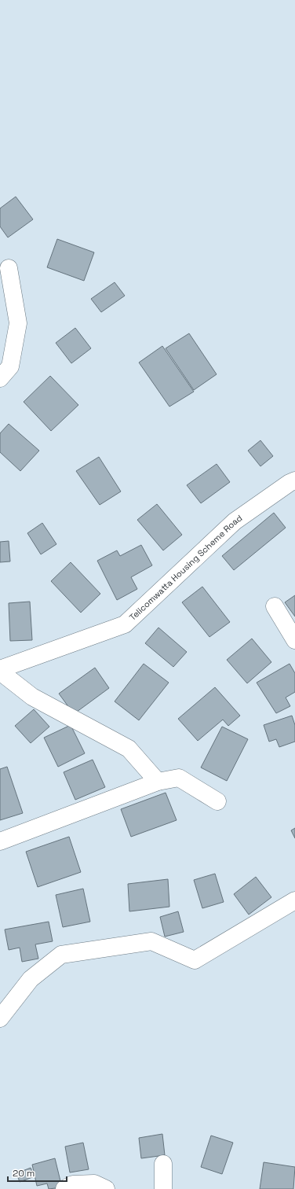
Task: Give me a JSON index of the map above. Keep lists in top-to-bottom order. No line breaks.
{"streets":{"street":["Telicomwatta Housing Scheme Road"]},"scale_bar":"20 m"}
